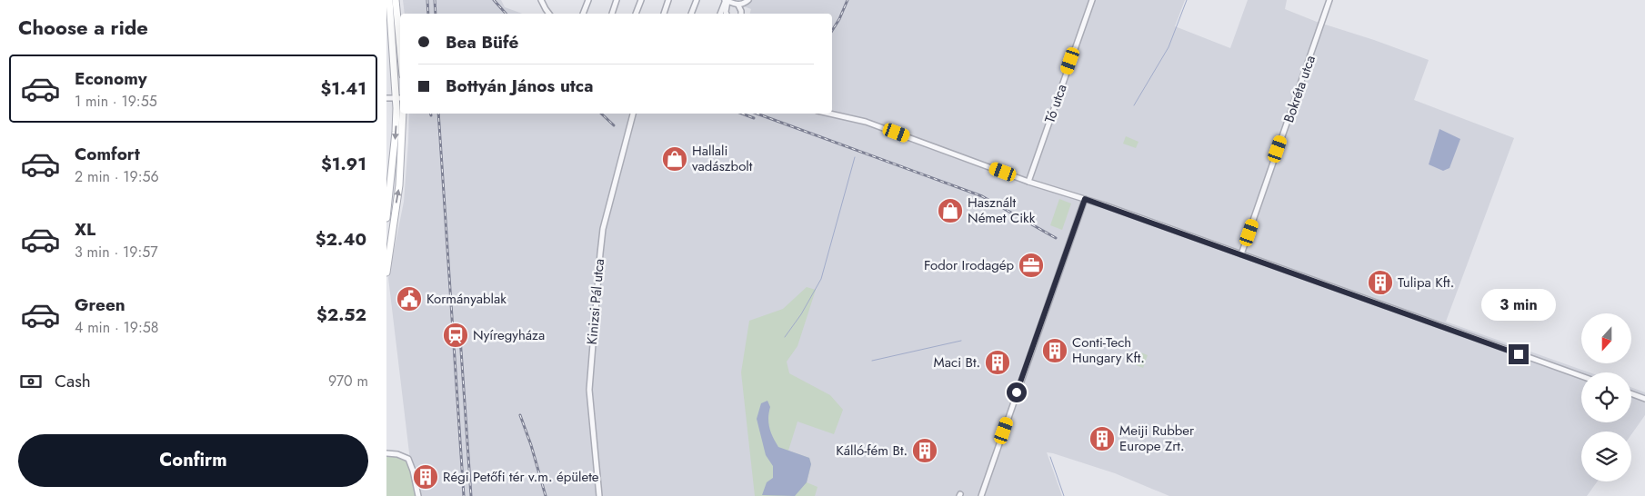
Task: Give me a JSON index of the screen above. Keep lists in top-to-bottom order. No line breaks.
{"streets":{"street":["Bokréta utca","Tó utca","Kinizsi Pál utca"]},"places":{"shop":["Hallali vadászbolt","Használt Német Cikk"],"office":["Fodor Irodagép"],"building":["Tulipa Kft.","Conti-Tech Hungary Kft.","Maci Bt.","Meiji Rubber Europe Zrt.","Kálló-fém Bt.","Régi Petőfi tér v.m. épülete"],"public building":["Kormányablak"],"station":["Nyíregyháza"]},"north":"bottom","page":{"heading":"Choose a ride","banner":["Bea Büfé","Bottyán János utca"],"list":[{"name":"Economy","note":"1 min · 19:55","value":"$1.41"},{"name":"Comfort","note":"2 min · 19:56","value":"$1.91"},{"name":"XL","note":"3 min · 19:57","value":"$2.40"},{"name":"Green","note":"4 min · 19:58","value":"$2.52"}],"bubble":"3 min","pay":["Cash","970 m"],"buttons":"Confirm"}}
